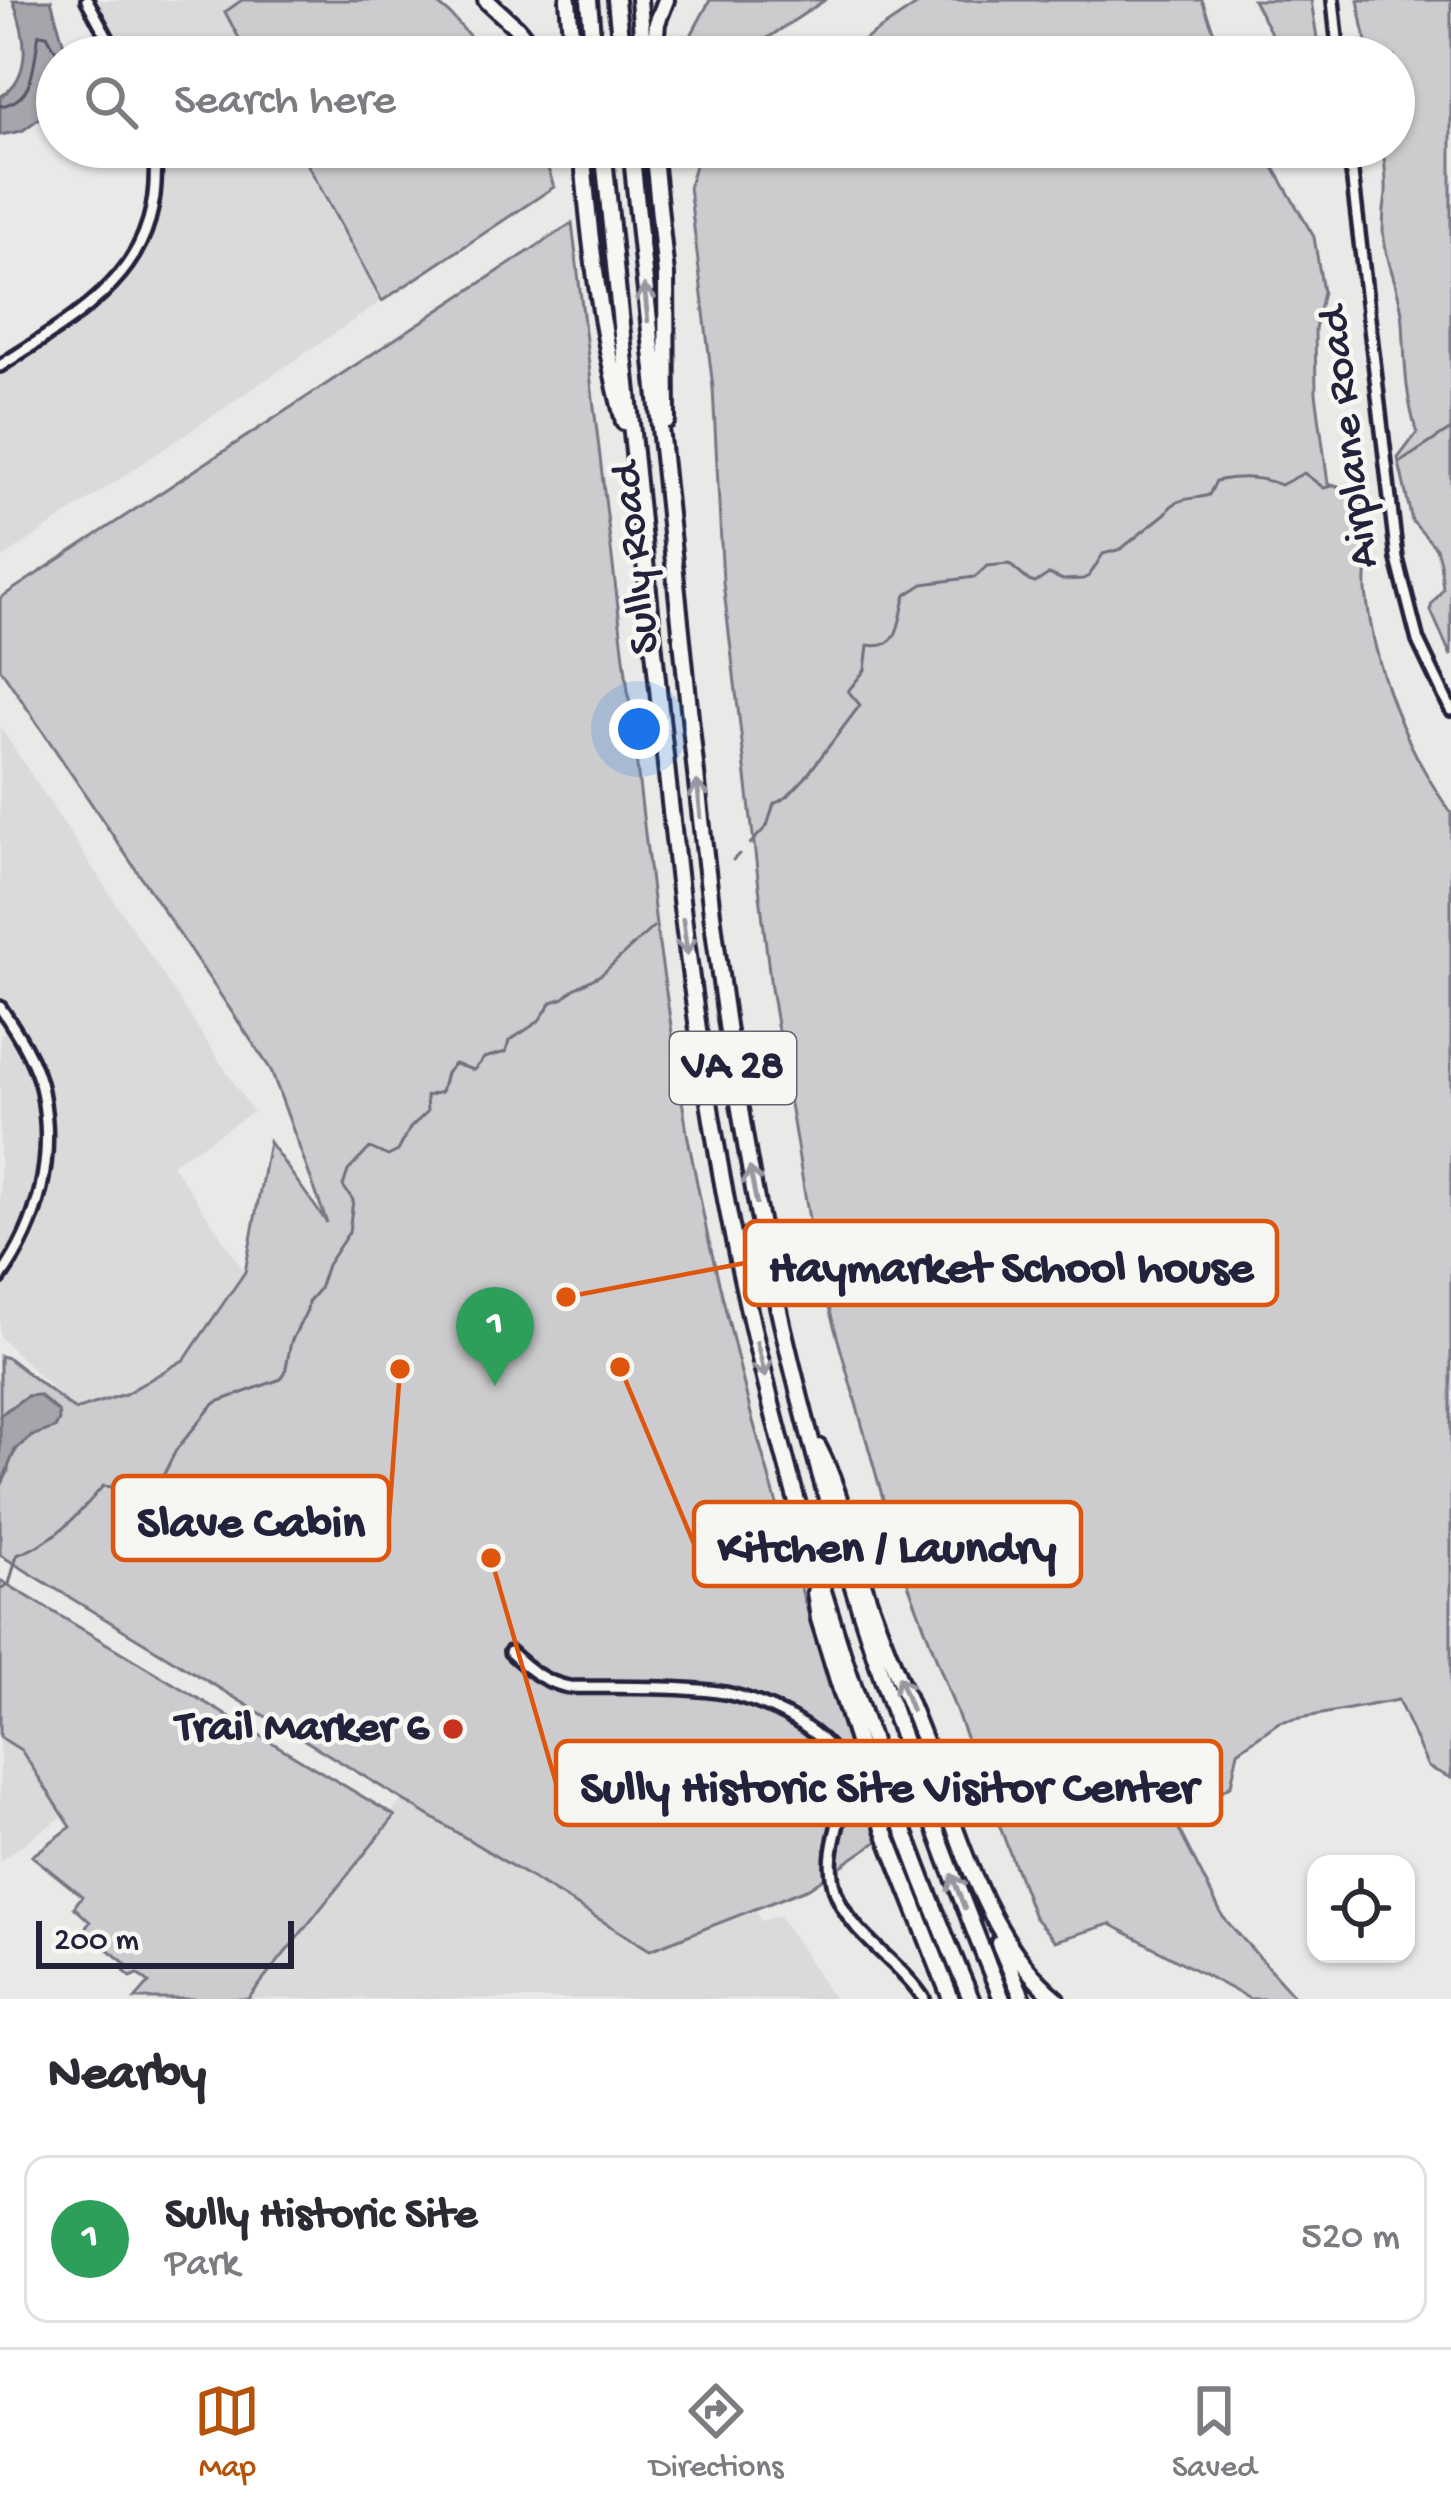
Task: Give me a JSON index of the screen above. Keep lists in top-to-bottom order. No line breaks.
{"streets":{"highway":["Sully Road","VA 28"],"street":["Airplane Road"]},"places":["Haymarket School house","Kitchen / Laundry","Slave Cabin","Sully Historic Site Visitor Center","Trail Marker 6"],"scale_bar":"200 m","page":{"search":"Search here","pins":"1","scale":"200 m","heading":"Nearby","list":[{"mark":"1","name":"Sully Historic Site","note":"Park","value":"520 m"}],"nav":["Map","Directions","Saved"]}}
